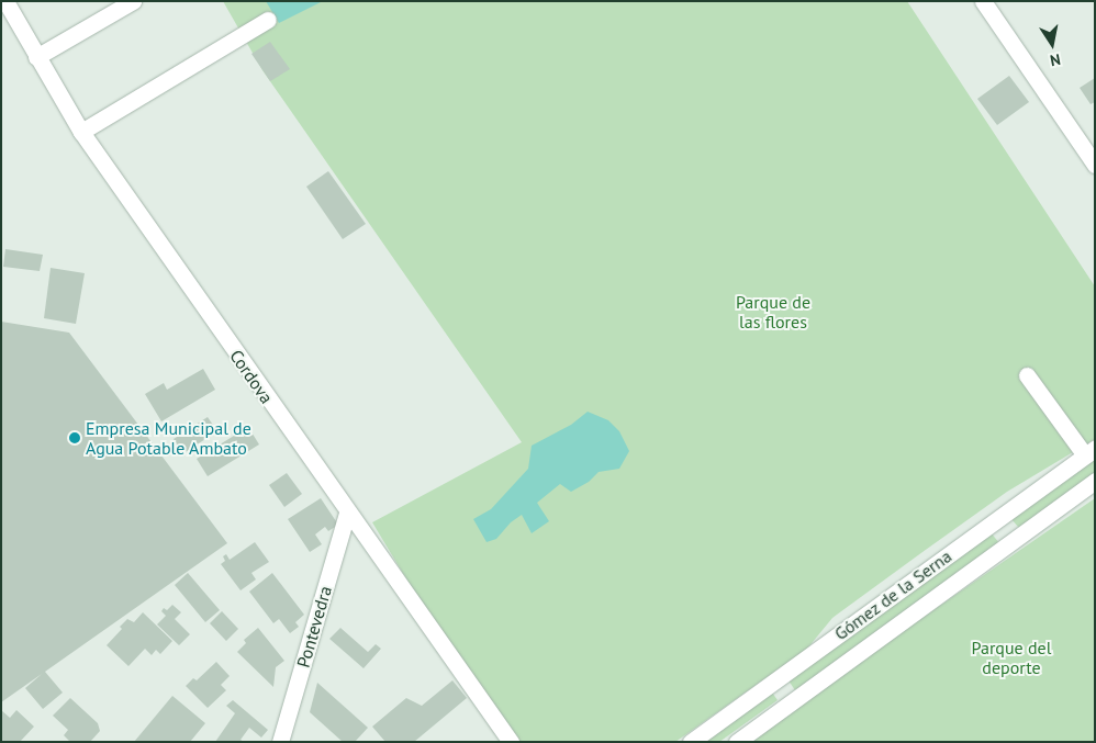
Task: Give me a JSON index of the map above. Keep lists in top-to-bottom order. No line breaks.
{"streets":{"street":["Cordova","Gómez de la Serna","Pontevedra"]},"crossings":[["Cordova","Pontevedra"]],"parks":["Parque de las flores","Parque del deporte"],"places":["Empresa Municipal de Agua Potable Ambato"],"north":"bottom"}
